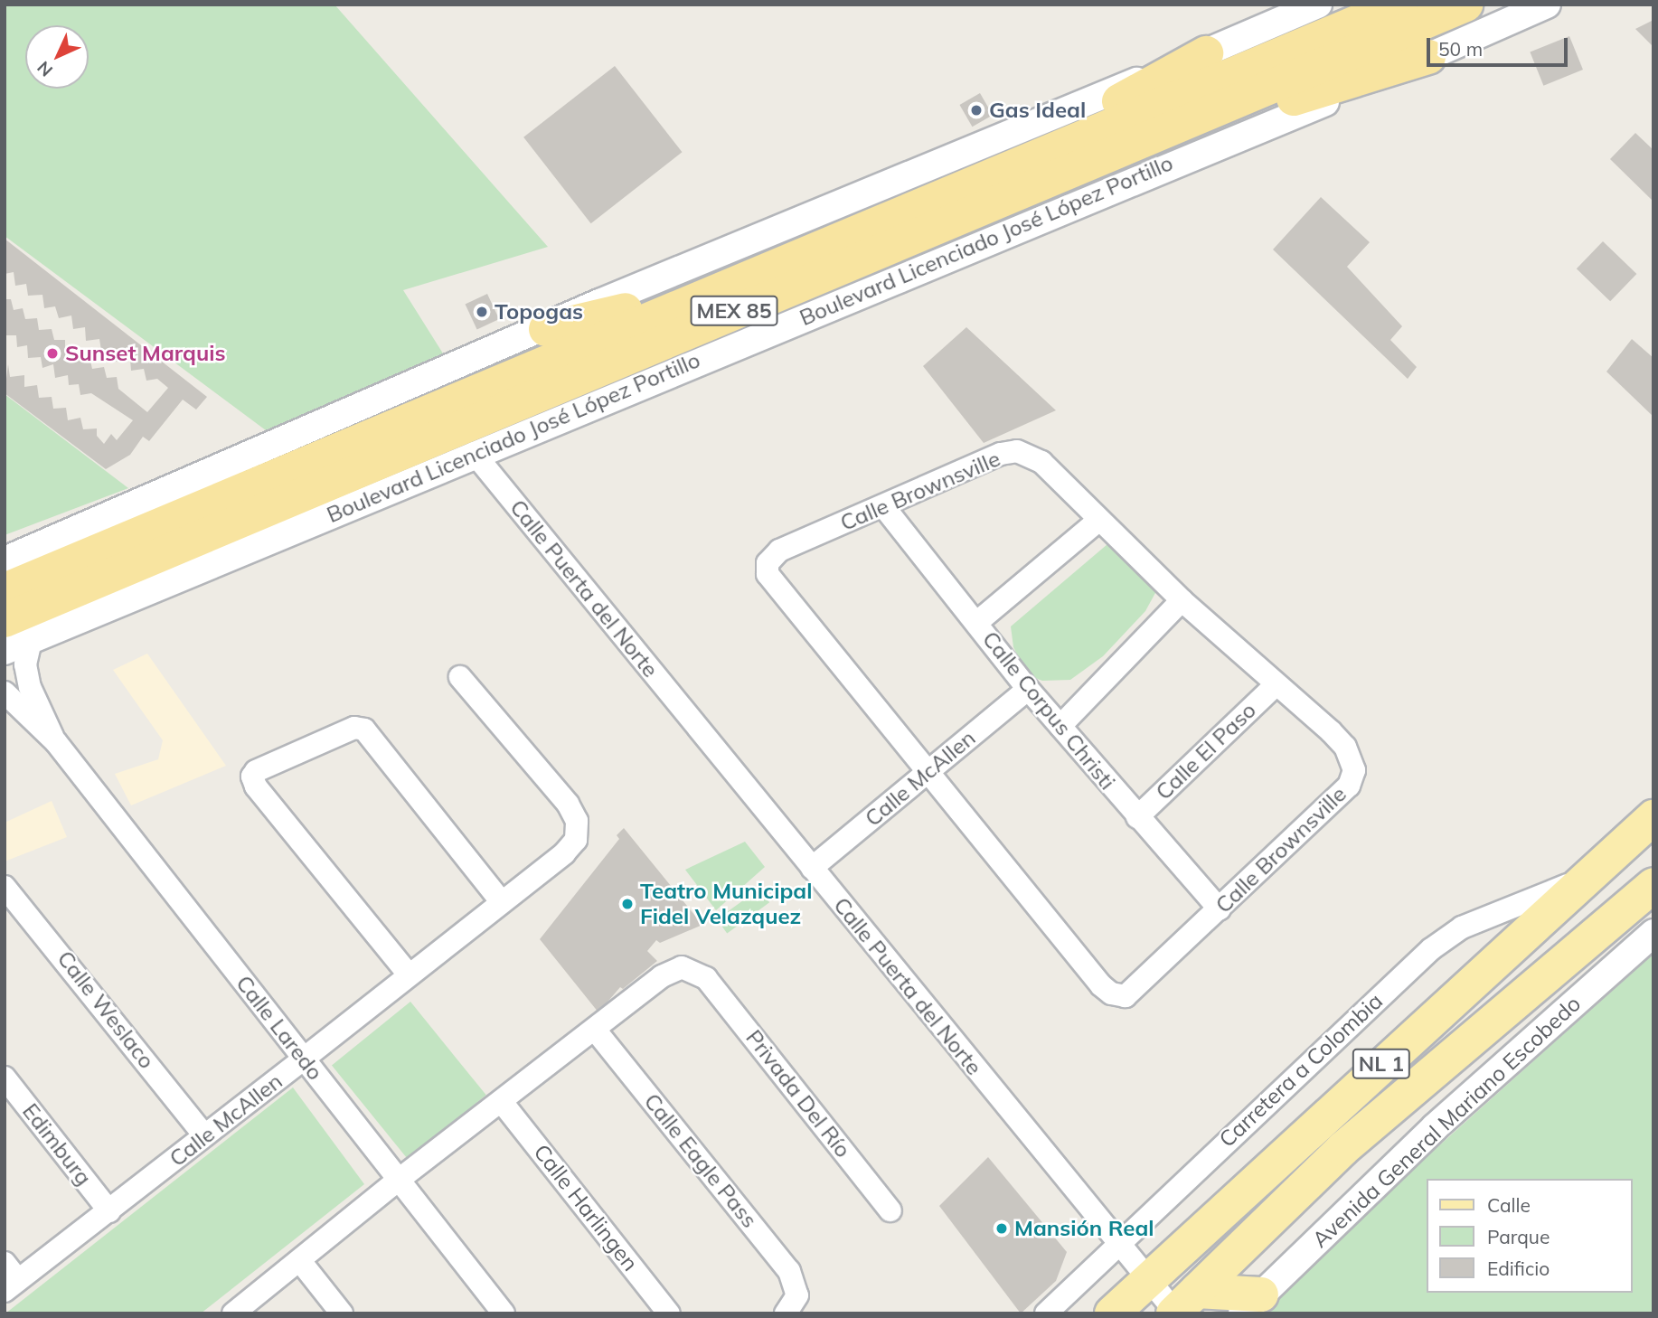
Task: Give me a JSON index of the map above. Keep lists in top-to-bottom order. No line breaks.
{"streets":{"highway":["Boulevard Licenciado José López Portillo","MEX 85"],"main road":["NL 1"],"street":["Calle Brownsville","Calle Puerta del Norte","Calle Corpus Christi","Calle El Paso","Calle McAllen","Calle Weslaco","Calle Laredo","Carretera a Colombia","Privada Del Río","Avenida General Mariano Escobedo","Edimburg","Calle Eagle Pass","Calle Harlingen"]},"crossings":[["Boulevard Licenciado José López Portillo","Calle Puerta del Norte"],["Boulevard Licenciado José López Portillo","Calle Laredo"],["Calle Brownsville","Calle Corpus Christi"],["Calle Brownsville","Calle El Paso"],["Calle Brownsville","Calle McAllen"],["Calle Puerta del Norte","Calle McAllen"],["Calle Puerta del Norte","NL 1"],["Calle Puerta del Norte","Carretera a Colombia"],["Calle Corpus Christi","Calle El Paso"],["Calle Corpus Christi","Calle McAllen"],["Calle McAllen","Calle Weslaco"],["Calle McAllen","Calle Laredo"],["Calle McAllen","Edimburg"],["NL 1","Carretera a Colombia"],["Privada Del Río","Calle Eagle Pass"]],"places":["Gas Ideal","Topogas","Sunset Marquis","Teatro Municipal Fidel Velazquez","Mansión Real"],"legend":["Calle","Parque","Edificio"],"scale_bar":"50 m","north":"bottom left"}
